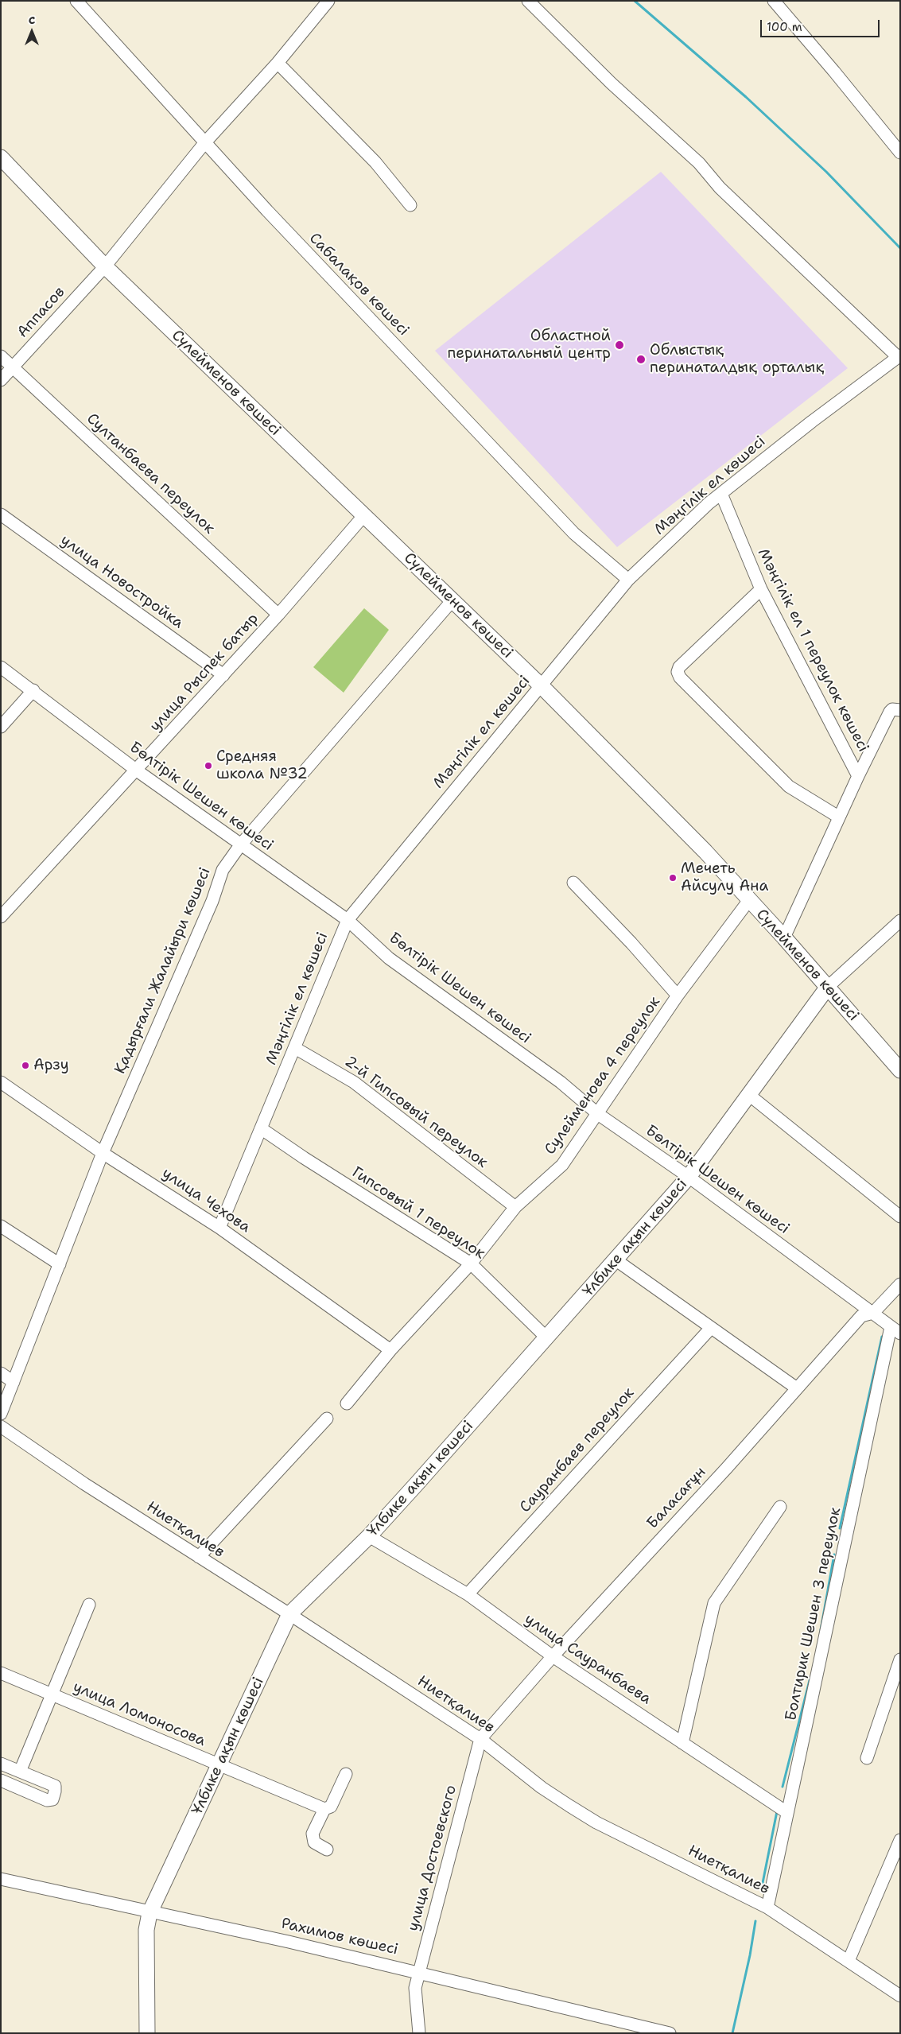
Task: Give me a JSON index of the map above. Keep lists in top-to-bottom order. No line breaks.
{"streets":{"main road":["Сүлейменов көшесі","Ұлбике ақын көшесі"],"street":["Сабалақов көшесі","Аппасов","Султанбаева переулок","Мәңгілік ел көшесі","улица Новостройка","Мәңгілік ел 1 переулок көшесі","улица Рыспек батыр","Бөлтірік Шешен көшесі","Қадырғали Жалайыри көшесі","Сулейменова 4 переулок","2-й Гипсовый переулок","улица Чехова","Гипсовый 1 переулок","Сауранбаев переулок","Баласағұн","Ниетқалиев","Болтирик Шешен 3 переулок","улица Сауранбаева","улица Ломоносова","улица Достоевского","Рахимов көшесі"]},"crossings":[["Сабалақов көшесі","Аппасов"],["Сабалақов көшесі","Мәңгілік ел көшесі"],["Аппасов","Сүлейменов көшесі"],["Аппасов","Султанбаева переулок"],["Сүлейменов көшесі","Мәңгілік ел көшесі"],["Сүлейменов көшесі","Мәңгілік ел 1 переулок көшесі"],["Сүлейменов көшесі","улица Рыспек батыр"],["Сүлейменов көшесі","Қадырғали Жалайыри көшесі"],["Сүлейменов көшесі","Сулейменова 4 переулок"],["Сүлейменов көшесі","Ұлбике ақын көшесі"],["Султанбаева переулок","улица Рыспек батыр"],["Мәңгілік ел көшесі","Мәңгілік ел 1 переулок көшесі"],["Мәңгілік ел көшесі","Бөлтірік Шешен көшесі"],["Мәңгілік ел көшесі","2-й Гипсовый переулок"],["Мәңгілік ел көшесі","улица Чехова"],["Мәңгілік ел көшесі","Гипсовый 1 переулок"],["улица Новостройка","улица Рыспек батыр"],["улица Рыспек батыр","Бөлтірік Шешен көшесі"],["Бөлтірік Шешен көшесі","Қадырғали Жалайыри көшесі"],["Бөлтірік Шешен көшесі","Сулейменова 4 переулок"],["Бөлтірік Шешен көшесі","Ұлбике ақын көшесі"],["Бөлтірік Шешен көшесі","Баласағұн"],["Бөлтірік Шешен көшесі","Болтирик Шешен 3 переулок"],["Қадырғали Жалайыри көшесі","улица Чехова"],["Сулейменова 4 переулок","2-й Гипсовый переулок"],["Сулейменова 4 переулок","улица Чехова"],["Сулейменова 4 переулок","Гипсовый 1 переулок"],["Гипсовый 1 переулок","Ұлбике ақын көшесі"],["Ұлбике ақын көшесі","Ниетқалиев"],["Ұлбике ақын көшесі","улица Сауранбаева"],["Ұлбике ақын көшесі","улица Ломоносова"],["Ұлбике ақын көшесі","Рахимов көшесі"],["Сауранбаев переулок","улица Сауранбаева"],["Баласағұн","Ниетқалиев"],["Баласағұн","улица Сауранбаева"],["Баласағұн","улица Достоевского"],["Ниетқалиев","Болтирик Шешен 3 переулок"],["Ниетқалиев","улица Достоевского"],["Болтирик Шешен 3 переулок","улица Сауранбаева"],["улица Достоевского","Рахимов көшесі"]],"places":["Областной перинатальный центр","Облыстық перинаталдық орталық","Средняя школа №32","Мечеть Айсулу Ана","Арзу"],"scale_bar":"100 m","north":"top"}
